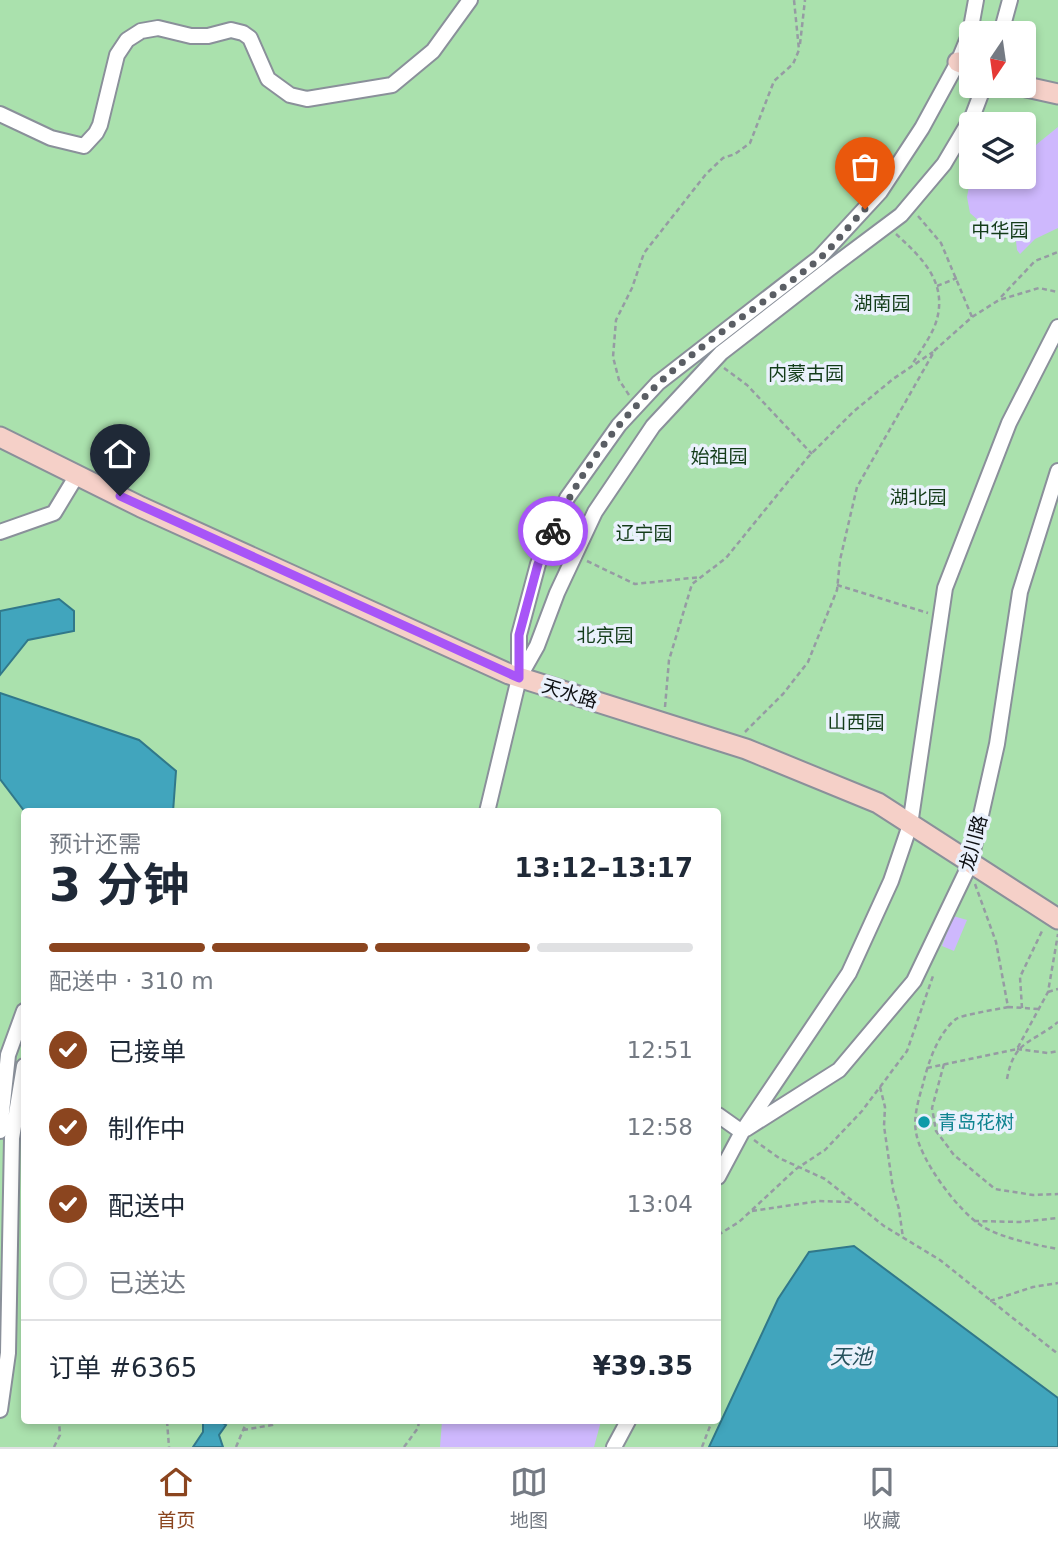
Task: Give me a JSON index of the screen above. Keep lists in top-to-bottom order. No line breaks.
{"streets":{"street":["天水路","龙川路"]},"crossings":[["天水路","龙川路"]],"water":["天池"],"parks":["中华园","湖南园","内蒙古园","始祖园","湖北园","辽宁园","北京园","山西园"],"places":["青岛花树"],"north":"bottom","page":{"heading":["3 分钟","预计还需","13:12–13:17"],"panel":["订单 #6365","¥39.35"],"bar":"配送中 · 310 m","list":[["已接单","12:51"],["制作中","12:58"],["配送中","13:04"],"已送达"],"tabs":["首页","地图","收藏"]}}
